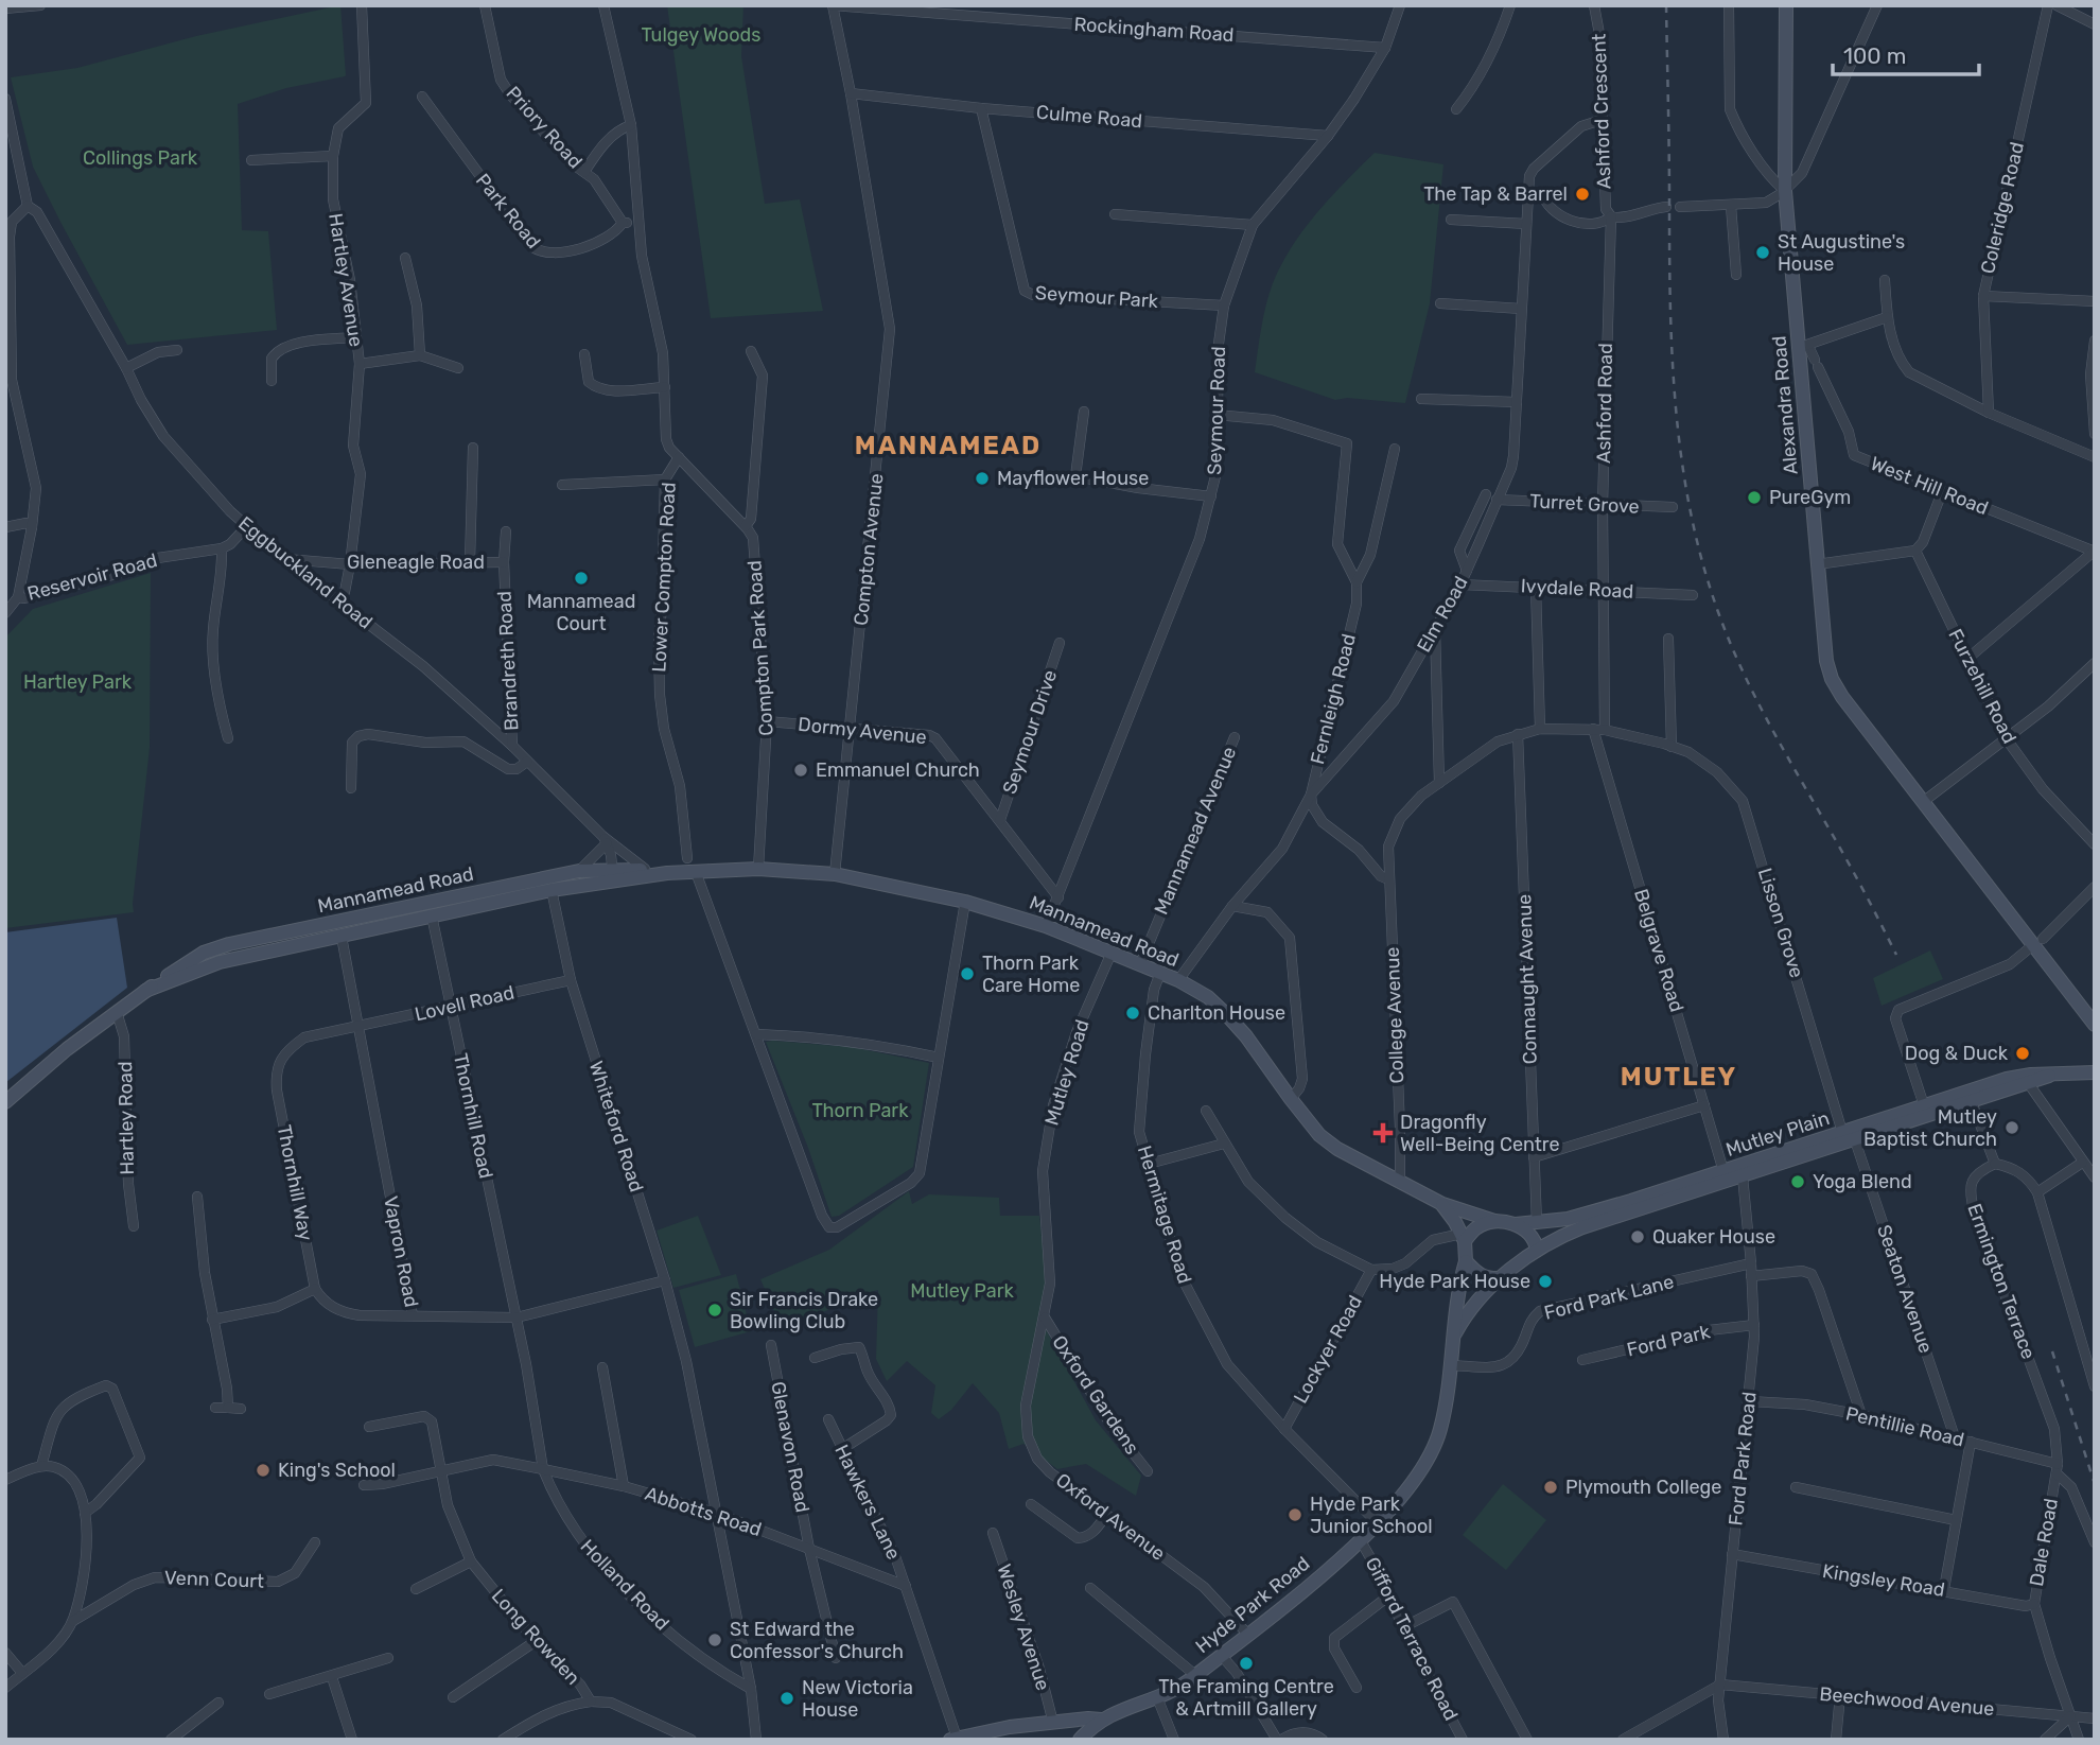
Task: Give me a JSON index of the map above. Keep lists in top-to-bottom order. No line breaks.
{"streets":{"main road":["Alexandra Road","Mannamead Road","Mutley Plain","Hyde Park Road"],"street":["Rockingham Road","Ashford Crescent","Culme Road","Priory Road","Coleridge Road","Park Road","Hartley Avenue","Seymour Park","Ashford Road","Seymour Road","West Hill Road","Turret Grove","Compton Avenue","Gleneagle Road","Eggbuckland Road","Reservoir Road","Lower Compton Road","Ivydale Road","Elm Road","Compton Park Road","Brandreth Road","Furzehill Road","Fernleigh Road","Dormy Avenue","Seymour Drive","Mannamead Avenue","Lisson Grove","Belgrave Road","Connaught Avenue","Lovell Road","College Avenue","Mutley Road","Thornhill Road","Hartley Road","Whiteford Road","Thornhill Way","Hermitage Road","Vapron Road","Ermington Terrace","Seaton Avenue","Ford Park Lane","Ford Park","Lockyer Road","Oxford Gardens","Pentillie Road","Glenavon Road","Ford Park Road","Hawkers Lane","Abbotts Road","Oxford Avenue","Dale Road","Venn Court","Kingsley Road","Holland Road","Wesley Avenue","Long Rowden","Gifford Terrace Road","Beechwood Avenue"]},"crossings":[["Rockingham Road","Seymour Road"],["Rockingham Road","Compton Avenue"],["Ashford Crescent","Ashford Road"],["Ashford Crescent","Elm Road"],["Culme Road","Seymour Park"],["Culme Road","Seymour Road"],["Culme Road","Compton Avenue"],["Priory Road","Park Road"],["Hartley Avenue","Gleneagle Road"],["Hartley Avenue","Eggbuckland Road"],["Seymour Park","Seymour Road"],["Ashford Road","Turret Grove"],["Ashford Road","Ivydale Road"],["Ashford Road","Lisson Grove"],["Alexandra Road","West Hill Road"],["Seymour Road","Dormy Avenue"],["Seymour Road","Mannamead Road"],["Turret Grove","Elm Road"],["Compton Avenue","Dormy Avenue"],["Compton Avenue","Mannamead Road"],["Gleneagle Road","Eggbuckland Road"],["Gleneagle Road","Brandreth Road"],["Eggbuckland Road","Brandreth Road"],["Eggbuckland Road","Mannamead Road"],["Lower Compton Road","Compton Park Road"],["Ivydale Road","Elm Road"],["Elm Road","Fernleigh Road"],["Elm Road","Mannamead Road"],["Compton Park Road","Dormy Avenue"],["Compton Park Road","Mannamead Road"],["Dormy Avenue","Seymour Drive"],["Mannamead Avenue","Mannamead Road"],["Mannamead Road","College Avenue"],["Mannamead Road","Mutley Road"],["Mannamead Road","Thornhill Road"],["Mannamead Road","Hartley Road"],["Mannamead Road","Whiteford Road"],["Mannamead Road","Mutley Plain"],["Mannamead Road","Hermitage Road"],["Mannamead Road","Vapron Road"],["Mannamead Road","Hyde Park Road"],["Lisson Grove","Belgrave Road"],["Lisson Grove","Connaught Avenue"],["Lisson Grove","College Avenue"],["Lisson Grove","Mutley Plain"],["Lisson Grove","Seaton Avenue"],["Belgrave Road","Mutley Plain"],["Connaught Avenue","Mutley Plain"],["Lovell Road","Thornhill Road"],["Lovell Road","Whiteford Road"],["Lovell Road","Thornhill Way"],["Lovell Road","Vapron Road"],["Mutley Road","Oxford Gardens"],["Mutley Road","Oxford Avenue"],["Thornhill Road","Vapron Road"],["Thornhill Road","Holland Road"],["Whiteford Road","Vapron Road"],["Whiteford Road","Abbotts Road"],["Whiteford Road","Holland Road"],["Mutley Plain","Seaton Avenue"],["Mutley Plain","Ford Park Road"],["Mutley Plain","Hyde Park Road"],["Thornhill Way","Vapron Road"],["Hermitage Road","Lockyer Road"],["Hermitage Road","Hyde Park Road"],["Vapron Road","Holland Road"],["Ermington Terrace","Dale Road"],["Seaton Avenue","Pentillie Road"],["Ford Park Lane","Ford Park Road"],["Ford Park Lane","Hyde Park Road"],["Ford Park","Ford Park Road"],["Pentillie Road","Ford Park Road"],["Pentillie Road","Dale Road"],["Glenavon Road","Abbotts Road"],["Ford Park Road","Kingsley Road"],["Ford Park Road","Beechwood Avenue"],["Hawkers Lane","Abbotts Road"],["Abbotts Road","Holland Road"],["Abbotts Road","Long Rowden"],["Oxford Avenue","Hyde Park Road"],["Dale Road","Kingsley Road"],["Dale Road","Beechwood Avenue"],["Hyde Park Road","Gifford Terrace Road"]],"districts":["MANNAMEAD","MUTLEY"],"parks":["Tulgey Woods","Collings Park","Hartley Park","Thorn Park","Mutley Park"],"places":{"other":["The Tap & Barrel","St Augustine's House","Mayflower House","PureGym","Mannamead Court","Emmanuel Church","Thorn Park Care Home","Charlton House","Dog & Duck","Mutley Baptist Church","Yoga Blend","Quaker House","Hyde Park House","Sir Francis Drake Bowling Club","King's School","Plymouth College","Hyde Park Junior School","St Edward the Confessor's Church","The Framing Centre & Artmill Gallery","New Victoria House"],"health":["Dragonfly Well-Being Centre"]},"scale_bar":"100 m"}
